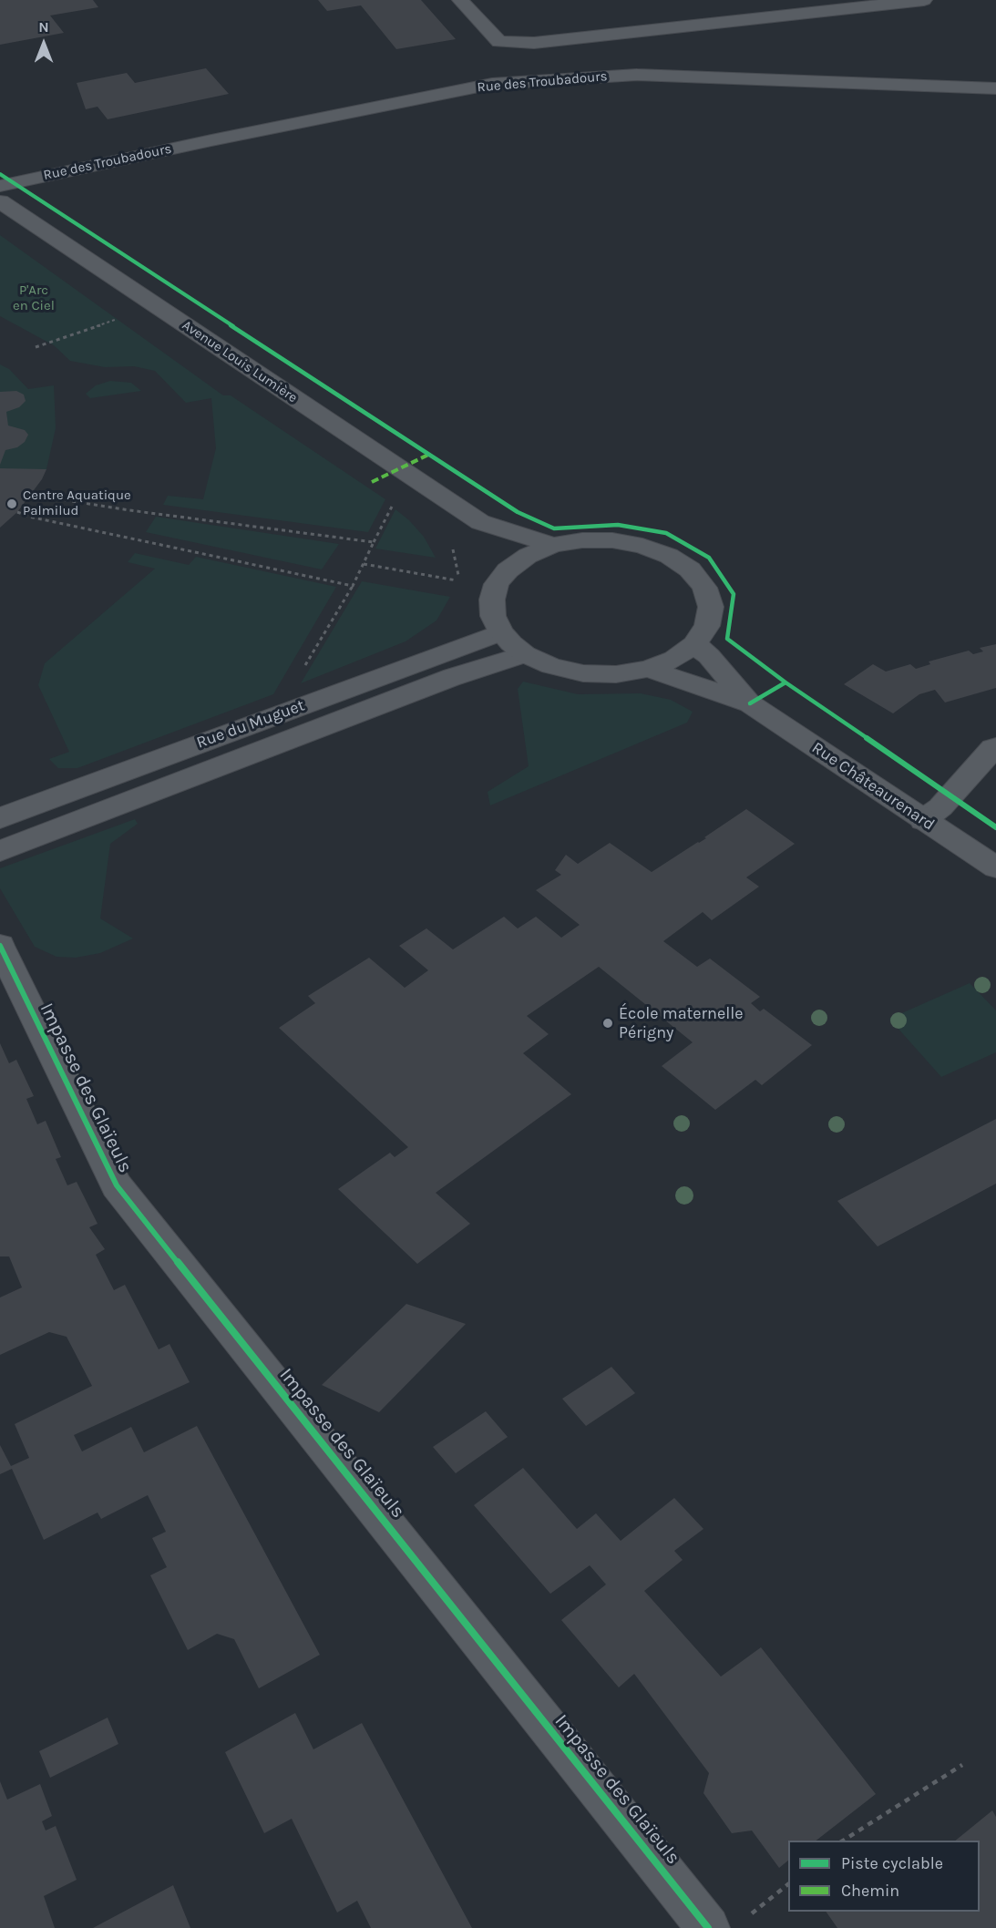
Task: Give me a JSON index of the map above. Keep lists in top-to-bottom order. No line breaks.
{"streets":{"street":["Rue des Troubadours","Avenue Louis Lumière","Rue du Muguet","Rue Châteaurenard","Impasse des Glaïeuls"]},"crossings":[["Avenue Louis Lumière","Rue du Muguet"],["Avenue Louis Lumière","Rue Châteaurenard"],["Rue du Muguet","Rue Châteaurenard"]],"parks":["P'Arc en Ciel"],"places":["Centre Aquatique Palmilud","École maternelle Périgny"],"legend":["Piste cyclable","Chemin"],"north":"top"}
